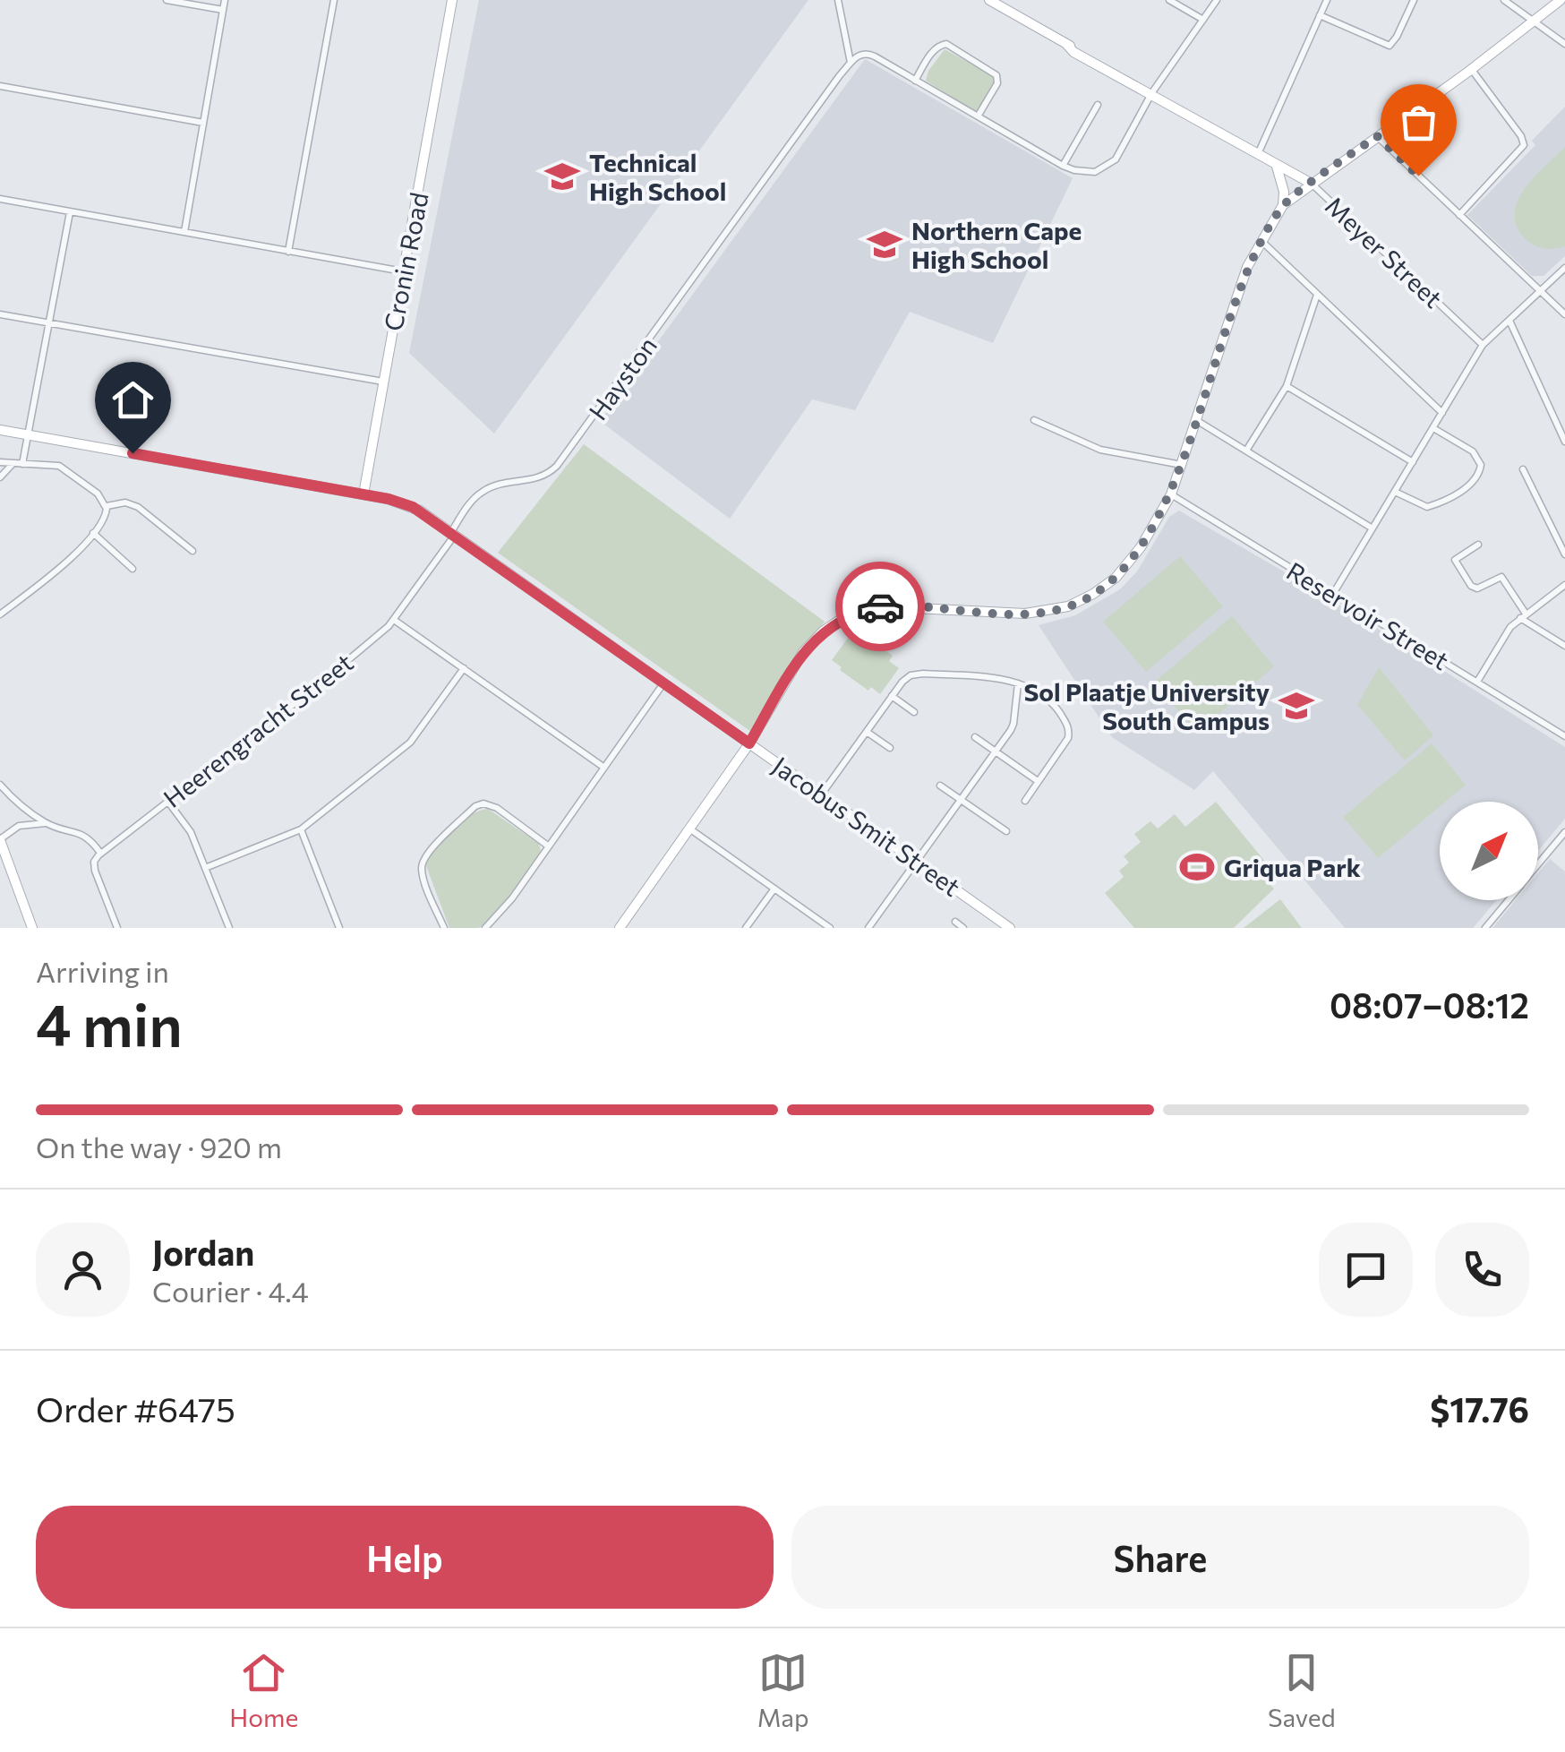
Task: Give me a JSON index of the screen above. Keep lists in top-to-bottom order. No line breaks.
{"streets":{"street":["Meyer Street","Cronin Road","Hayston","Reservoir Street","Heerengracht Street","Jacobus Smit Street"]},"crossings":[["Cronin Road","Jacobus Smit Street"],["Hayston","Heerengracht Street"],["Hayston","Jacobus Smit Street"],["Heerengracht Street","Jacobus Smit Street"]],"places":{"school or university":["Technical High School","Northern Cape High School","Sol Plaatje University South Campus"],"sports":["Griqua Park"]},"north":"top right","page":{"heading":["4 min","Arriving in","08:07–08:12"],"panel":["Jordan","Courier · 4.4","Order #6475","$17.76"],"bar":"On the way · 920 m","buttons":["Help","Share"],"tabs":["Home","Map","Saved"]}}
